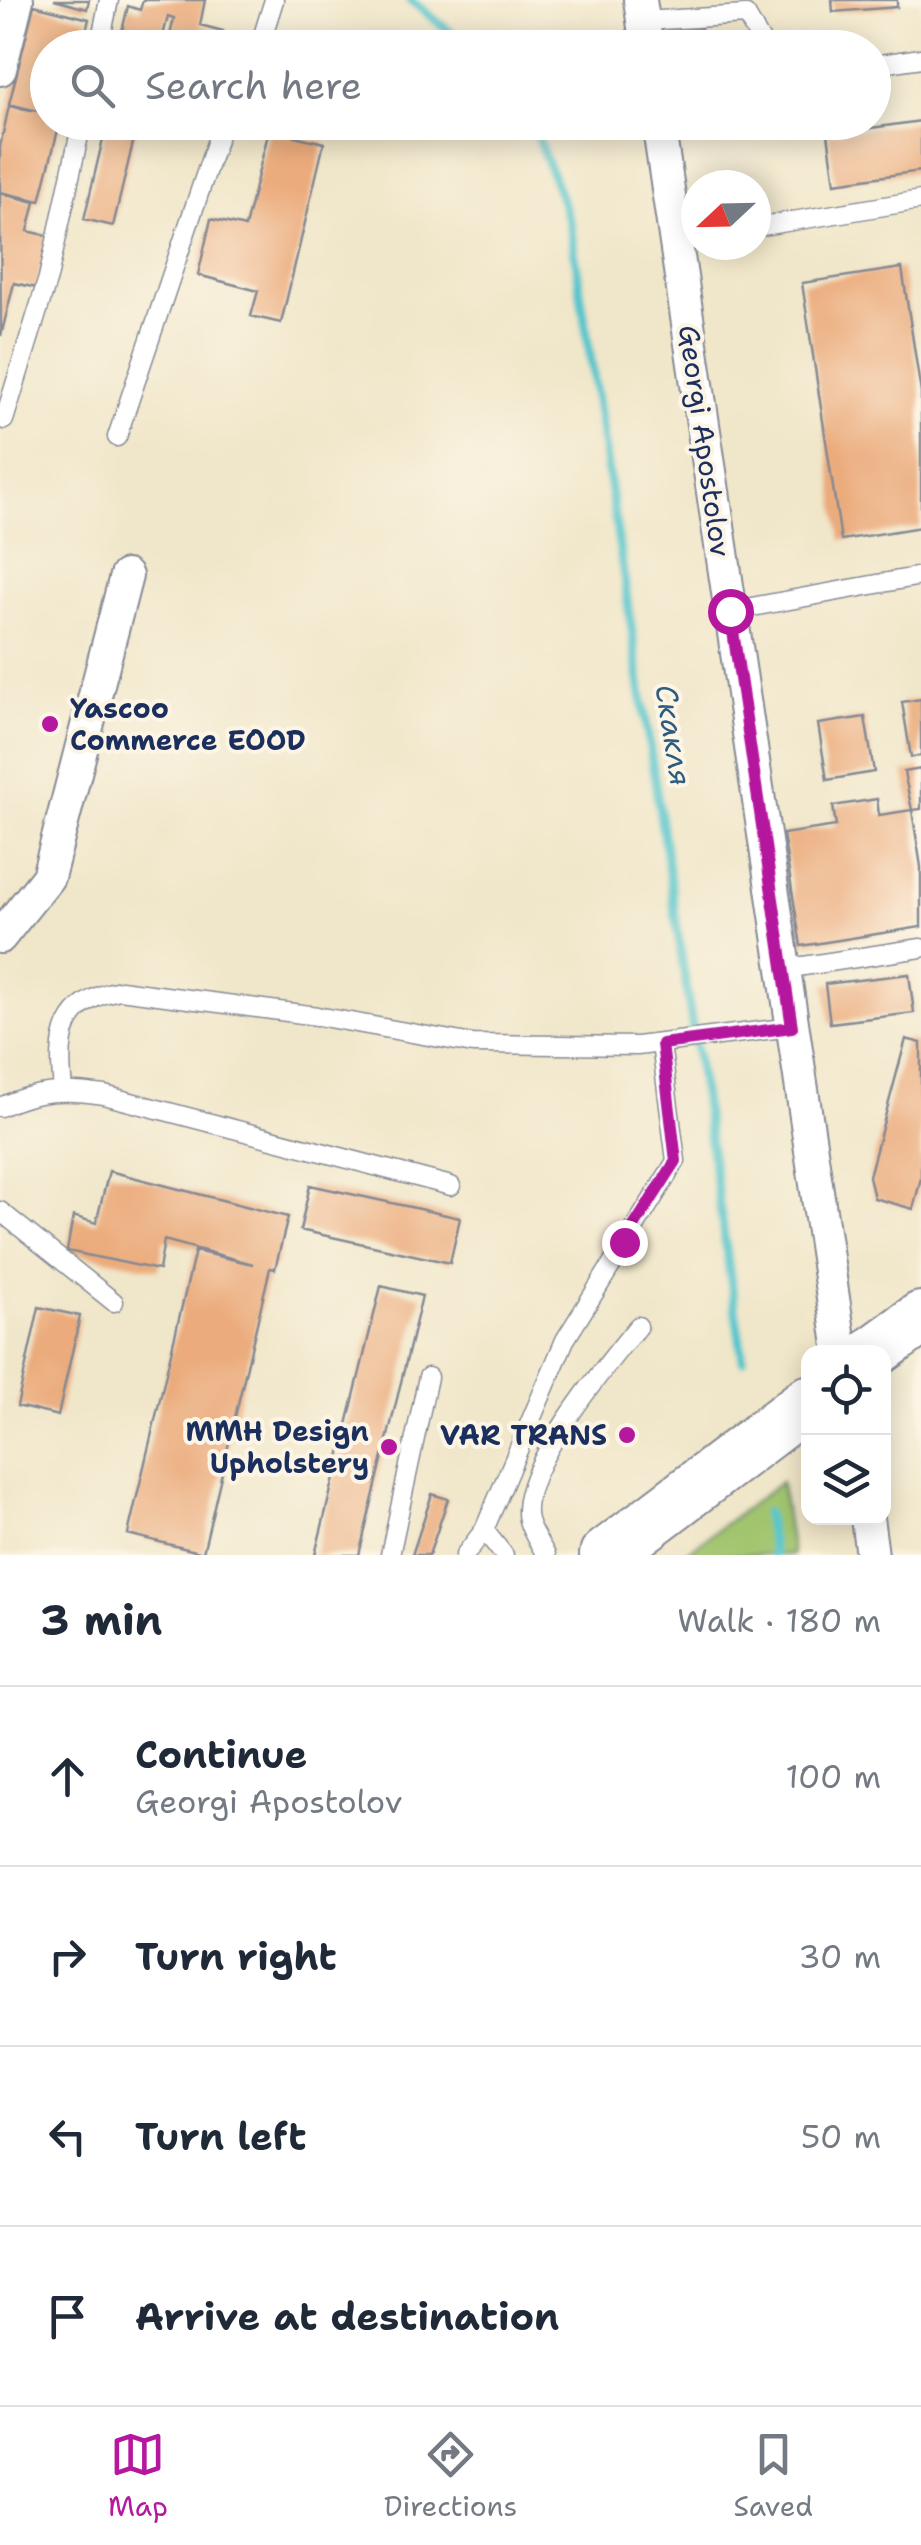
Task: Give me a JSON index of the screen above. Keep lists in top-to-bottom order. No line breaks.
{"streets":{"street":["Georgi Apostolov"]},"water":["Скакля"],"places":["Yascoo Commerce EOOD","VAR TRANS","MMH Design Upholstery"],"north":"left","page":{"search":"Search here","heading":["3 min","Walk · 180 m"],"list":[["Continue","Georgi Apostolov","100 m"],["Turn right","30 m"],["Turn left","50 m"],"Arrive at destination"],"nav":["Map","Directions","Saved"]}}
